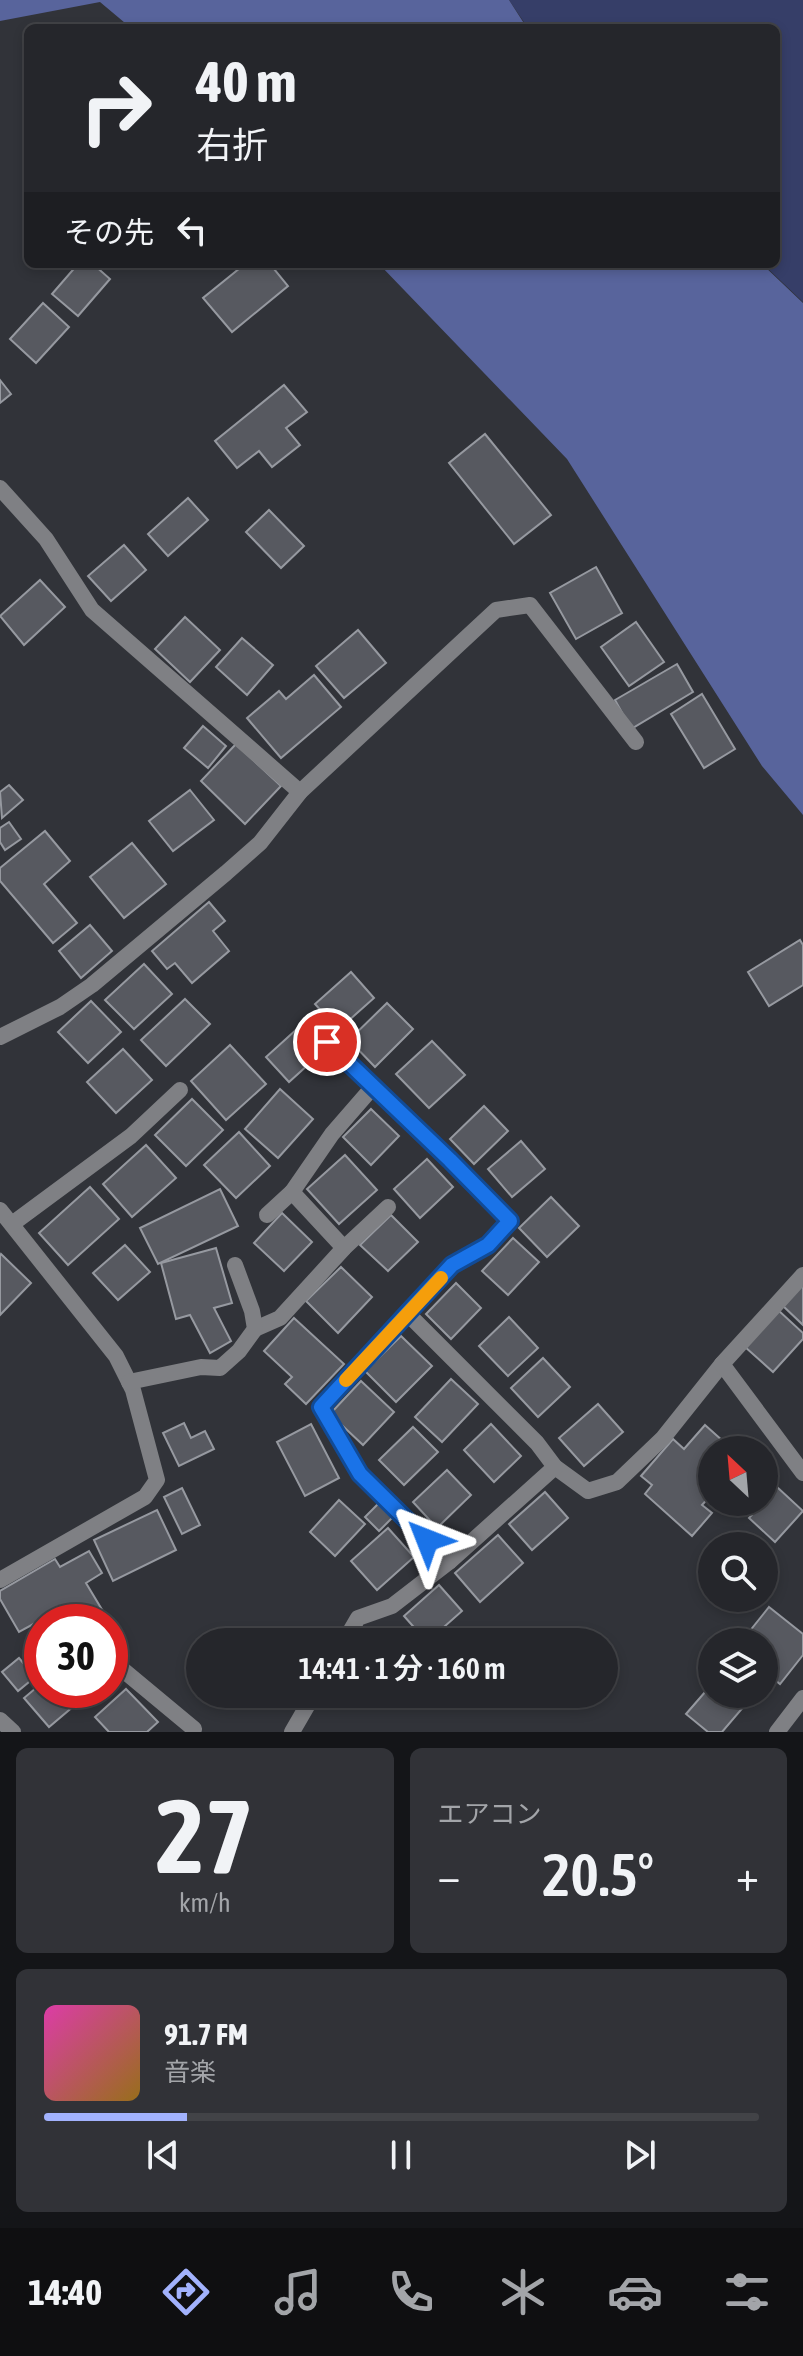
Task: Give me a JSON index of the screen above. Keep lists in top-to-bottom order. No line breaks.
{"north":"top left","page":{"turn":["40 m","右折"],"then":"その先","limit":"30","trip":"14:41 · 1 分 · 160 m","tile":[["27","km/h"],"エアコン"],"heat":["−","20.5°","+"],"song":["91.7 FM","音楽"],"tabs":"14:40"}}
